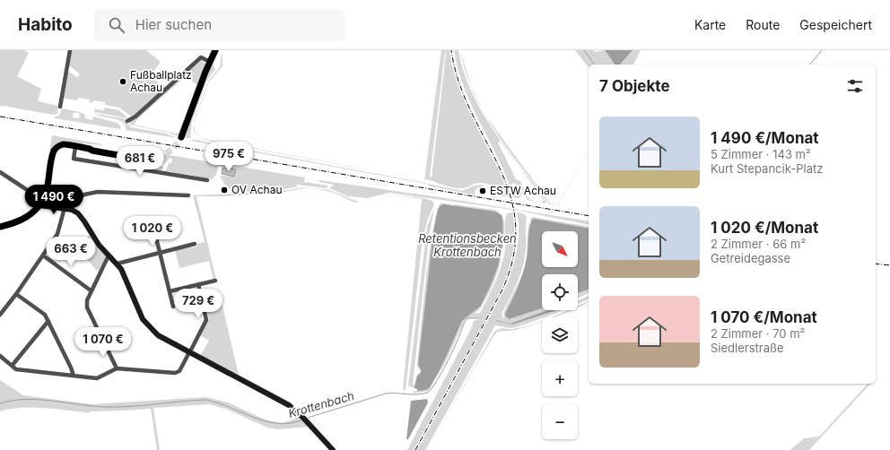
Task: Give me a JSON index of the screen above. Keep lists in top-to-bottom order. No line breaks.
{"water":["Retentionsbecken Krottenbach","Krottenbach"],"places":["Fußballplatz Achau","OV Achau","ESTW Achau"],"north":"bottom right","page":{"header":"Habito","search":"Hier suchen","nav":["Karte","Route","Gespeichert"],"heading":"7 Objekte","list":[{"name":"1 490 €/Monat","note":"5 Zimmer · 143 m² · Kurt Stepancik-Platz"},{"name":"1 020 €/Monat","note":"2 Zimmer · 66 m² · Getreidegasse"},{"name":"1 070 €/Monat","note":"2 Zimmer · 70 m² · Siedlerstraße"}],"price":["975 €","681 €","1 490 €","1 020 €","663 €","729 €","1 070 €"],"map_buttons":["+","−"]}}
